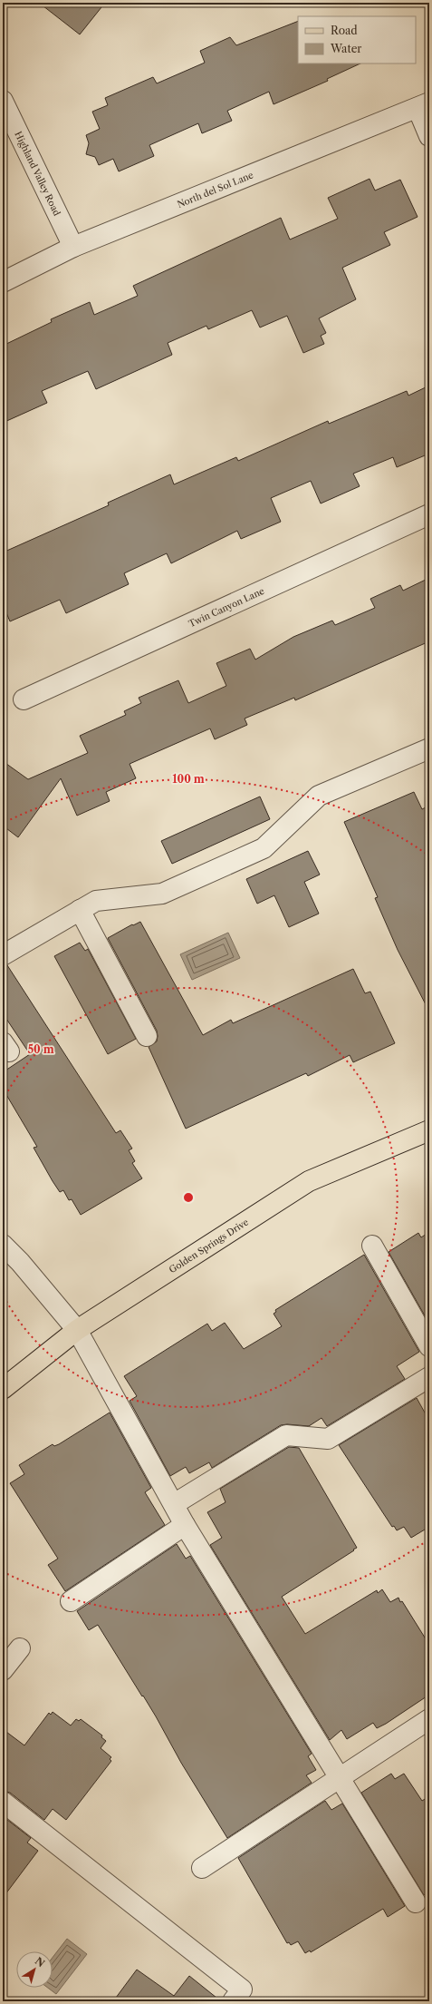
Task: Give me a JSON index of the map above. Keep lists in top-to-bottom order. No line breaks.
{"streets":{"main road":["Golden Springs Drive"],"street":["Highland Valley Road","North del Sol Lane","Twin Canyon Lane"]},"crossings":[["Highland Valley Road","North del Sol Lane"]],"legend":["Road","Water"],"north":"top right","rings":["100 m","50 m"]}
